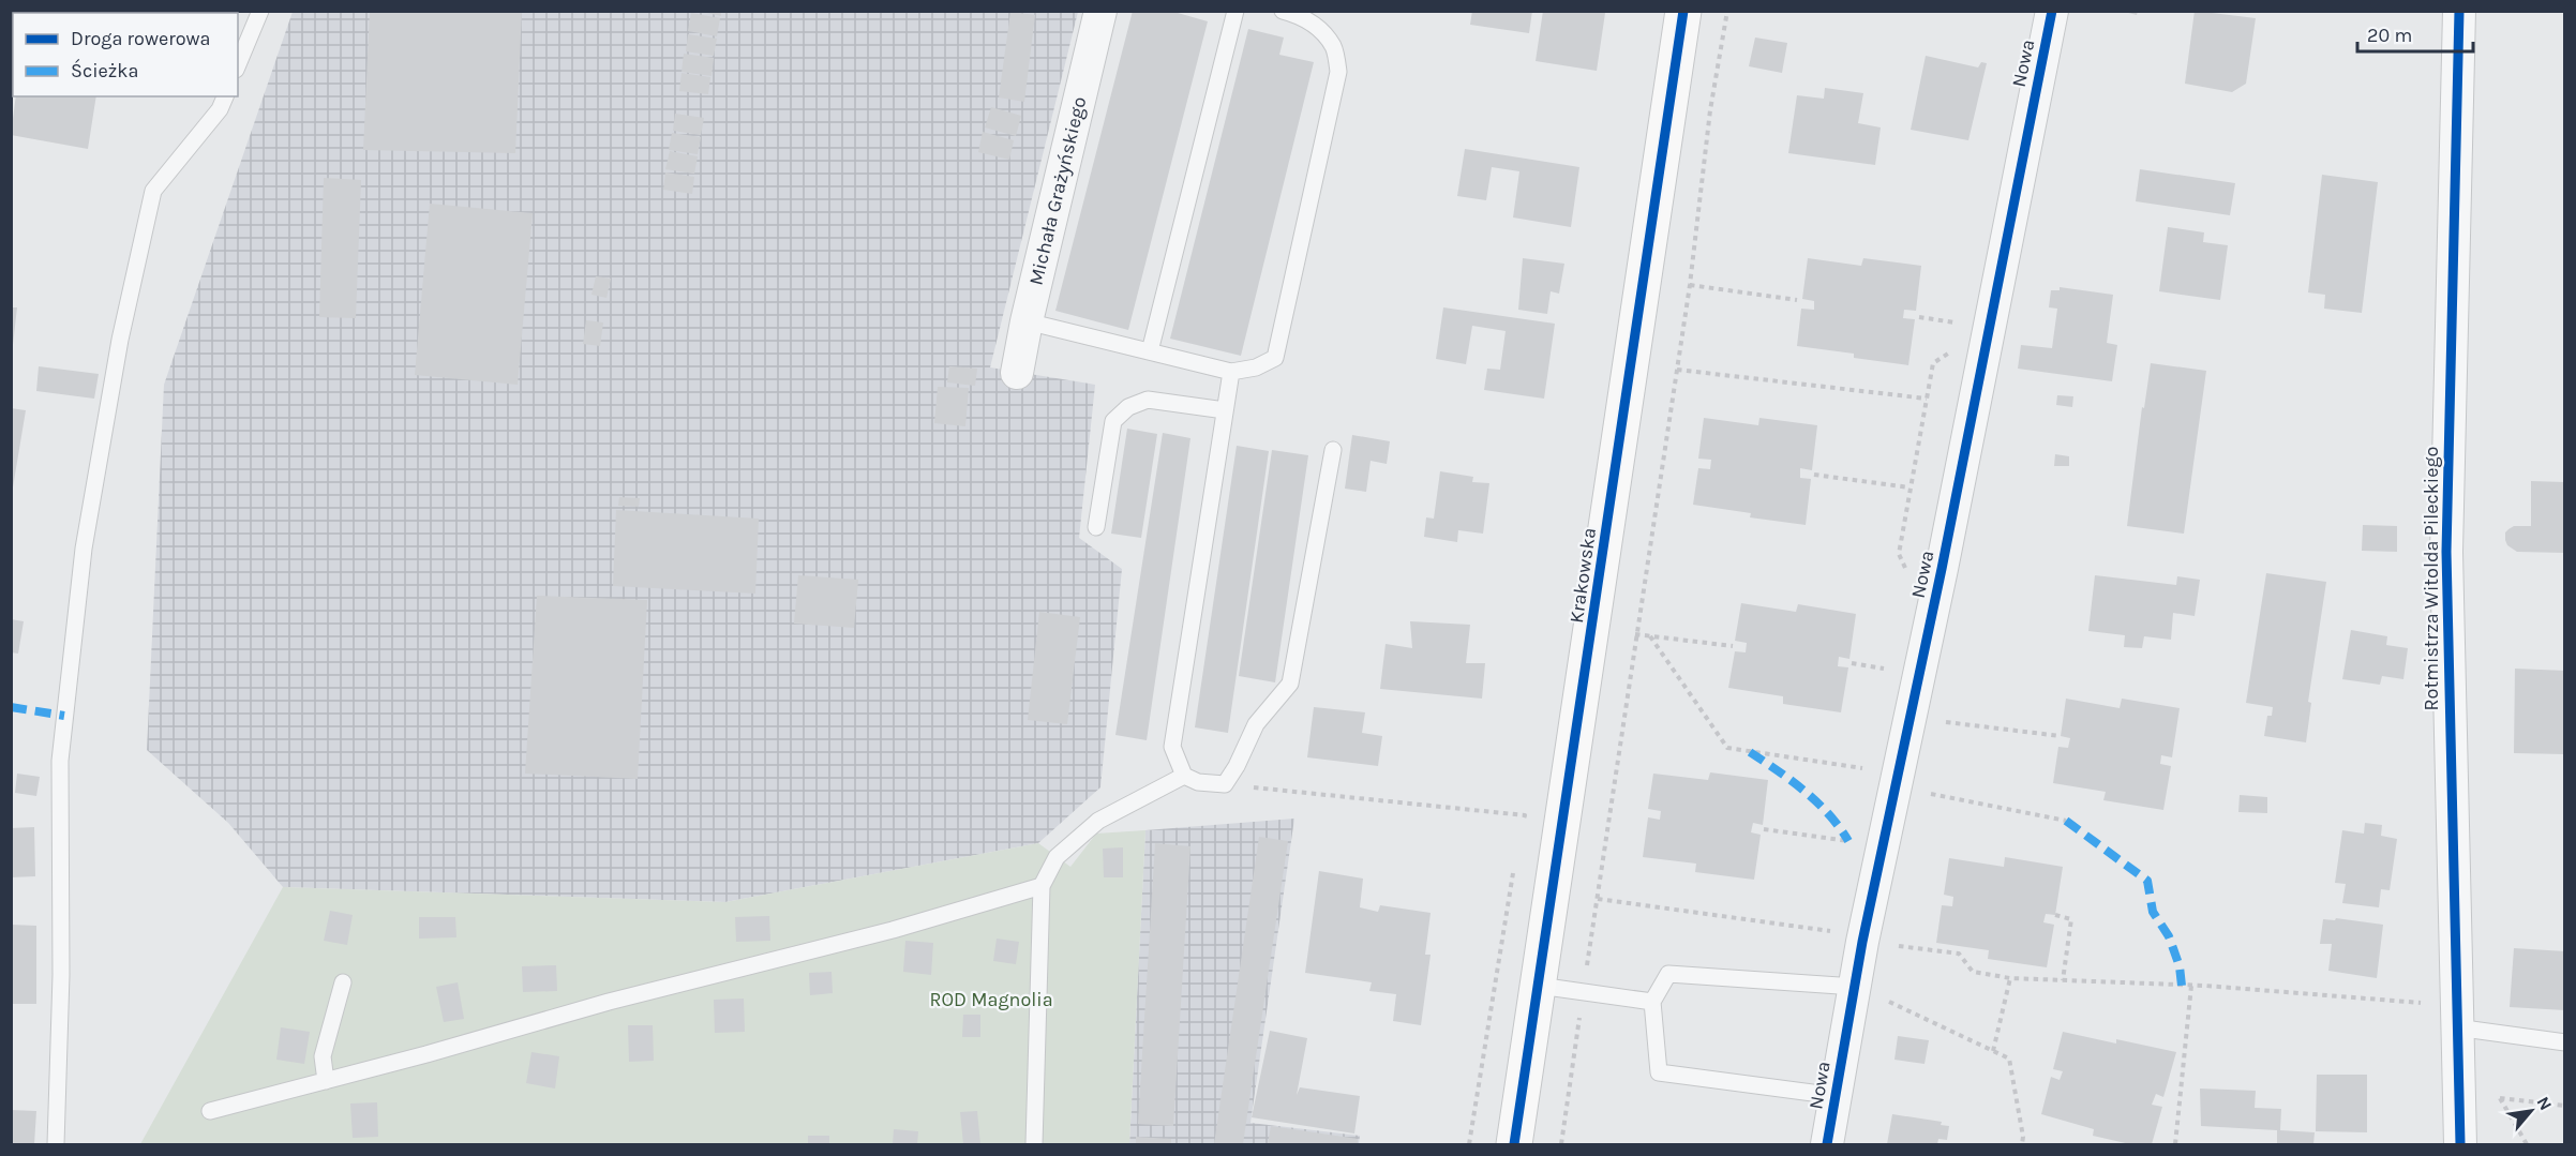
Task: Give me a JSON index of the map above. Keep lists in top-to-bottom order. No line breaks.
{"streets":{"street":["Nowa","Michała Grażyńskiego","Krakowska","Rotmistrza Witolda Pileckiego"]},"parks":["ROD Magnolia"],"legend":["Droga rowerowa","Ścieżka"],"scale_bar":"20 m","north":"top right"}
